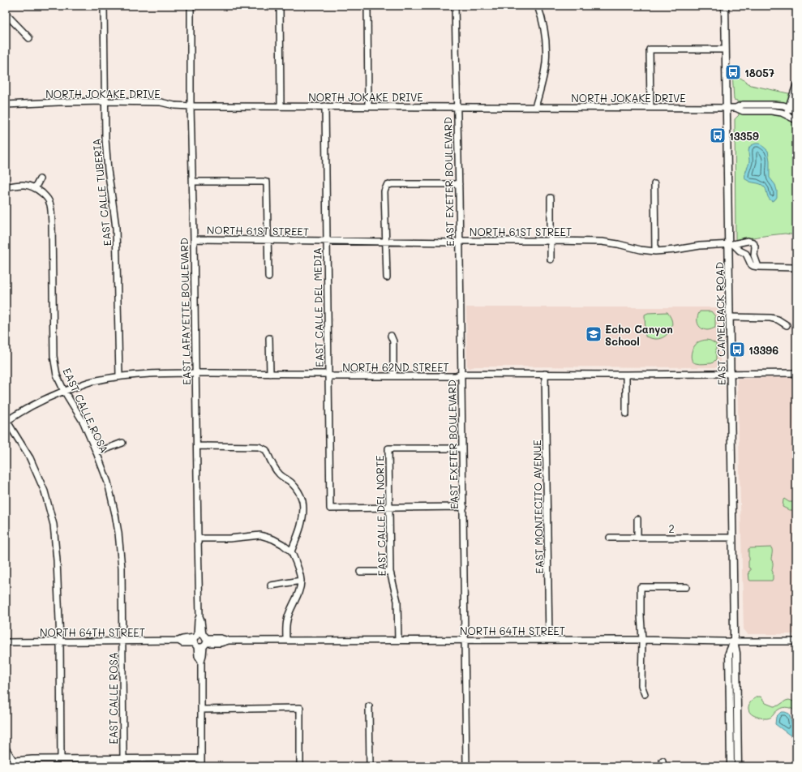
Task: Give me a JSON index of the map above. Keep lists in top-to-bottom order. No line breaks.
{"streets":{"main road":["EAST CAMELBACK ROAD"],"street":["NORTH JOKAKE DRIVE","EAST EXETER BOULEVARD","EAST CALLE TUBERIA","NORTH 61ST STREET","EAST CALLE DEL MEDIA","EAST LAFAYETTE BOULEVARD","NORTH 62ND STREET","EAST CALLE ROSA","EAST MONTECITO AVENUE","EAST CALLE DEL NORTE","2","NORTH 64TH STREET"]},"crossings":[["NORTH JOKAKE DRIVE","EAST EXETER BOULEVARD"],["NORTH JOKAKE DRIVE","EAST CALLE TUBERIA"],["NORTH JOKAKE DRIVE","EAST CALLE DEL MEDIA"],["NORTH JOKAKE DRIVE","EAST LAFAYETTE BOULEVARD"],["NORTH JOKAKE DRIVE","EAST CAMELBACK ROAD"],["EAST EXETER BOULEVARD","NORTH 61ST STREET"],["EAST EXETER BOULEVARD","NORTH 62ND STREET"],["EAST EXETER BOULEVARD","EAST CALLE DEL NORTE"],["EAST EXETER BOULEVARD","NORTH 64TH STREET"],["EAST CALLE TUBERIA","NORTH 62ND STREET"],["NORTH 61ST STREET","EAST CALLE DEL MEDIA"],["NORTH 61ST STREET","EAST LAFAYETTE BOULEVARD"],["NORTH 61ST STREET","EAST CAMELBACK ROAD"],["EAST CALLE DEL MEDIA","NORTH 62ND STREET"],["EAST CALLE DEL MEDIA","EAST CALLE DEL NORTE"],["EAST LAFAYETTE BOULEVARD","NORTH 62ND STREET"],["EAST LAFAYETTE BOULEVARD","NORTH 64TH STREET"],["EAST CAMELBACK ROAD","NORTH 62ND STREET"],["EAST CAMELBACK ROAD","2"],["EAST CAMELBACK ROAD","NORTH 64TH STREET"],["NORTH 62ND STREET","EAST CALLE ROSA"],["NORTH 62ND STREET","EAST MONTECITO AVENUE"],["EAST CALLE ROSA","NORTH 64TH STREET"],["EAST MONTECITO AVENUE","NORTH 64TH STREET"],["EAST CALLE DEL NORTE","NORTH 64TH STREET"]],"places":{"bus stop":["18057","13359","13396"],"school or university":["Echo Canyon School"]}}
